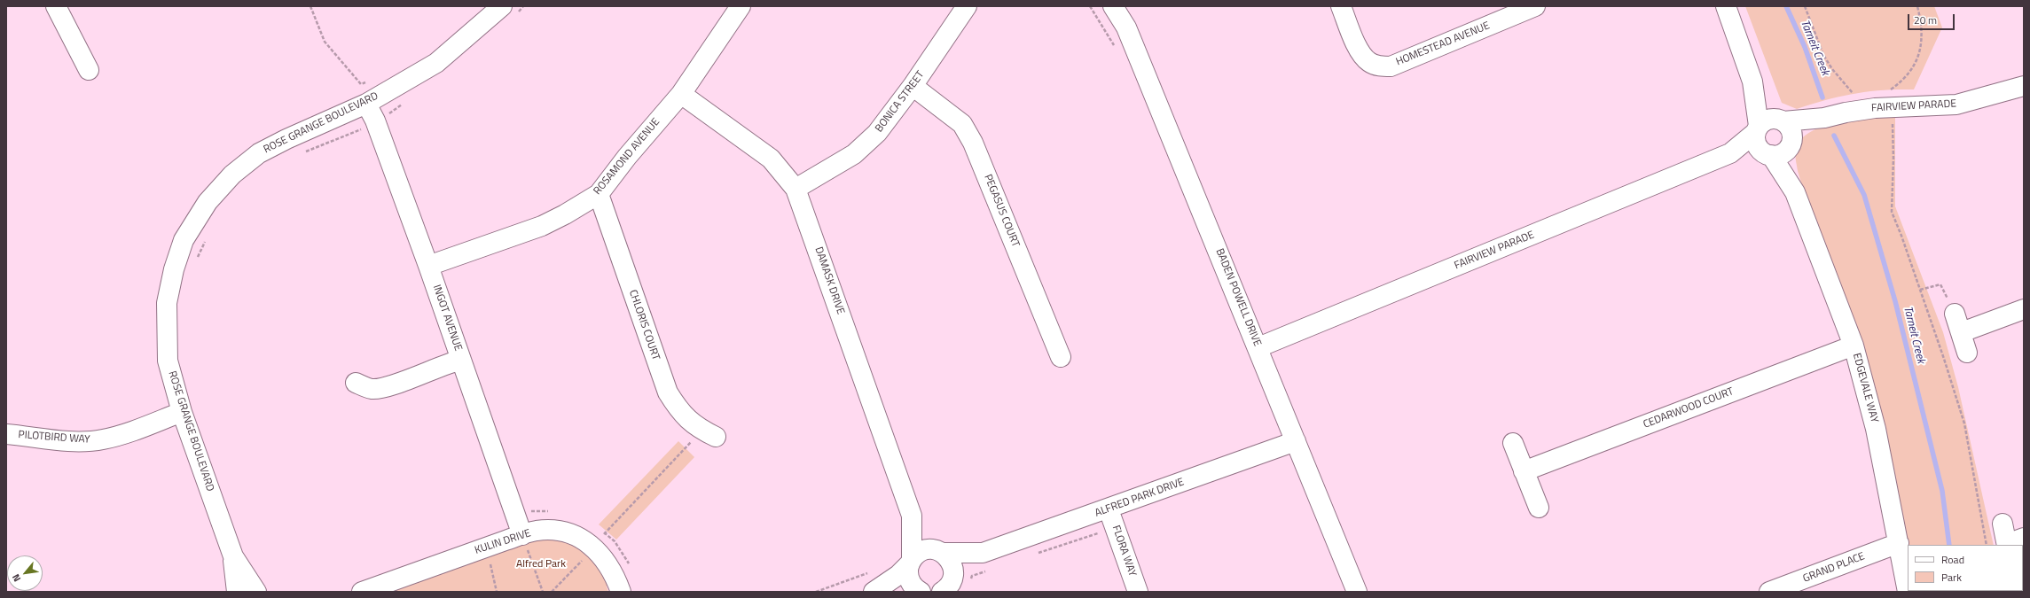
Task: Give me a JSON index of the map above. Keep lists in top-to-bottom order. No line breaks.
{"streets":{"street":["HOMESTEAD AVENUE","BONICA STREET","FAIRVIEW PARADE","ROSE GRANGE BOULEVARD","ROSAMOND AVENUE","PEGASUS COURT","DAMASK DRIVE","BADEN POWELL DRIVE","INGOT AVENUE","CHLORIS COURT","EDGEVALE WAY","CEDARWOOD COURT","PILOTBIRD WAY","ALFRED PARK DRIVE","KULIN DRIVE","FLORA WAY","GRAND PLACE"]},"crossings":[["BONICA STREET","PEGASUS COURT"],["BONICA STREET","DAMASK DRIVE"],["FAIRVIEW PARADE","BADEN POWELL DRIVE"],["FAIRVIEW PARADE","EDGEVALE WAY"],["ROSE GRANGE BOULEVARD","INGOT AVENUE"],["ROSE GRANGE BOULEVARD","PILOTBIRD WAY"],["ROSAMOND AVENUE","DAMASK DRIVE"],["ROSAMOND AVENUE","INGOT AVENUE"],["ROSAMOND AVENUE","CHLORIS COURT"],["DAMASK DRIVE","ALFRED PARK DRIVE"],["BADEN POWELL DRIVE","ALFRED PARK DRIVE"],["INGOT AVENUE","KULIN DRIVE"],["EDGEVALE WAY","CEDARWOOD COURT"],["EDGEVALE WAY","GRAND PLACE"],["ALFRED PARK DRIVE","FLORA WAY"]],"water":["Tarneit Creek"],"parks":["Alfred Park"],"legend":["Road","Park"],"scale_bar":"20 m","north":"bottom left"}
